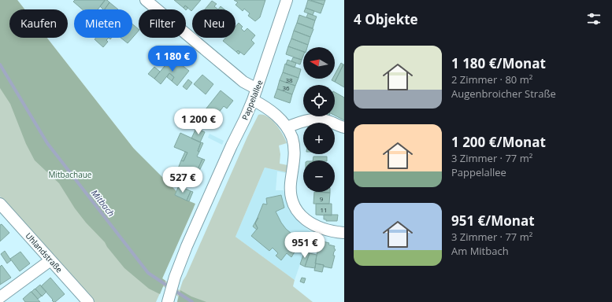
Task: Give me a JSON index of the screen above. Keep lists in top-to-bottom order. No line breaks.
{"streets":{"street":["Pappelallee","Uhlandstraße"]},"water":["Mitbach"],"parks":["Mitbachaue"],"house_numbers":["38","36","9","11"],"north":"left","page":{"heading":"4 Objekte","chip":["Kaufen","Mieten","Filter","Neu"],"list":[{"name":"1 180 €/Monat","note":"2 Zimmer · 80 m² · Augenbroicher Straße"},{"name":"1 200 €/Monat","note":"3 Zimmer · 77 m² · Pappelallee"},{"name":"951 €/Monat","note":"3 Zimmer · 77 m² · Am Mitbach"}],"price":["1 180 €","1 200 €","527 €","951 €"],"map_buttons":["+","−"]}}
